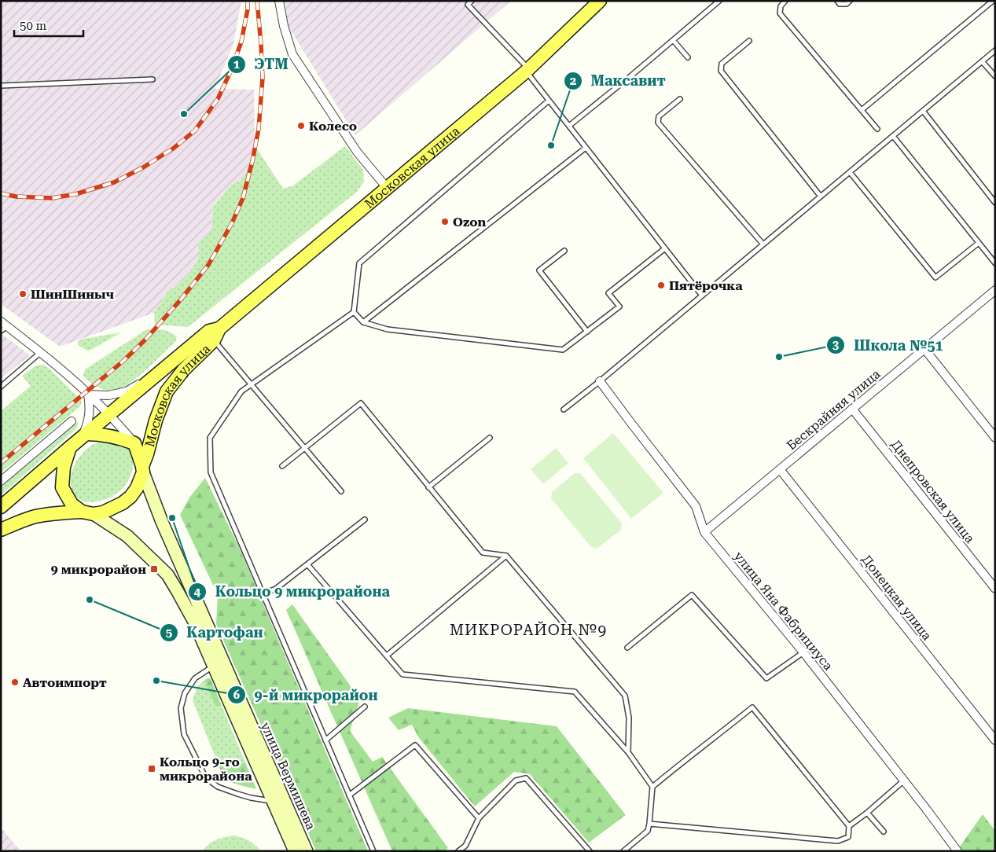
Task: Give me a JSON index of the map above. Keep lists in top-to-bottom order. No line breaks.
{"streets":{"main road":["Московская улица","улица Вермишева"],"street":["Бескрайняя улица","Днепровская улица","Донецкая улица","улица Яна Фабрициуса"]},"crossings":[["Московская улица","улица Вермишева"],["Бескрайняя улица","Днепровская улица"],["Бескрайняя улица","Донецкая улица"],["Бескрайняя улица","улица Яна Фабрициуса"]],"districts":["МИКРОРАЙОН №9"],"places":{"other":["ЭТМ","Колесо","Максавит","Ozon","Пятёрочка","ШинШиныч","Школа №51","Кольцо 9 микрорайона","Картофан","9-й микрорайон","Автоимпорт"],"transit":["9 микрорайон","Кольцо 9-го микрорайона"]},"scale_bar":"50 m"}
